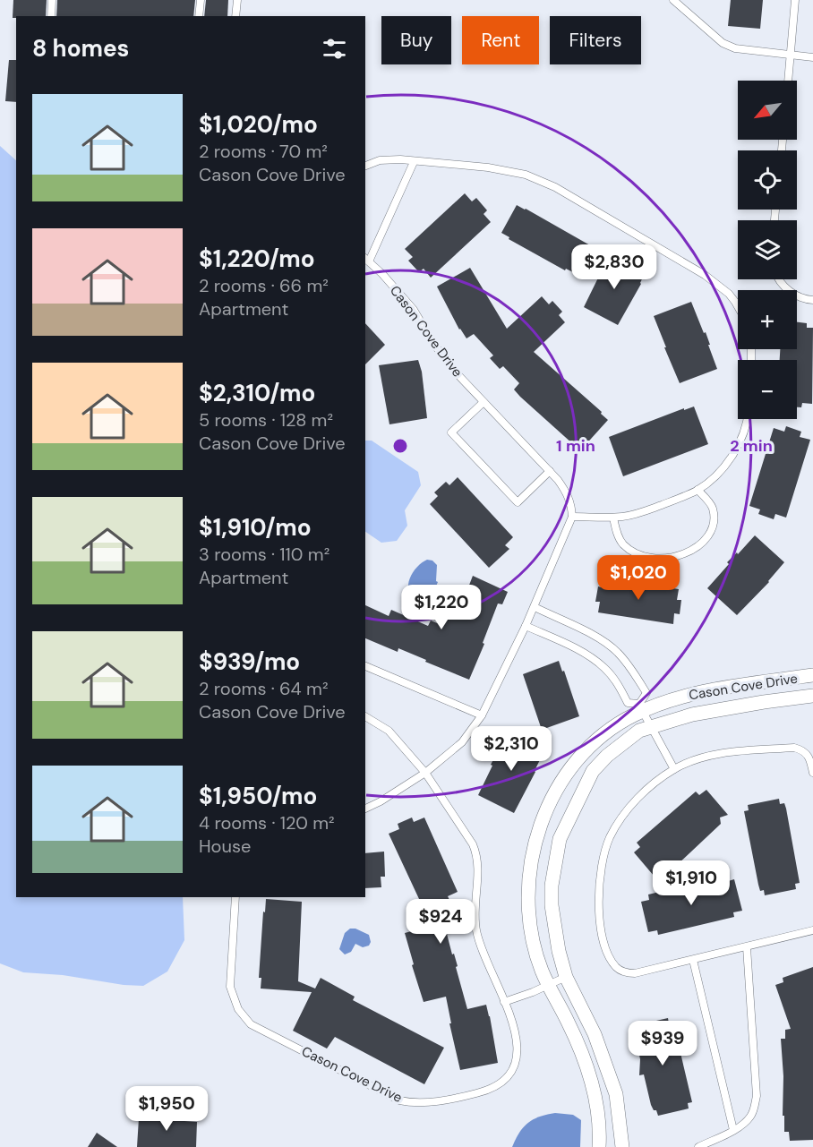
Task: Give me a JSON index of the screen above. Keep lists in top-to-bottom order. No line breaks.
{"streets":{"street":["Cason Cove Drive"]},"north":"bottom left","page":{"chip":["Buy","Rent","Filters"],"heading":"8 homes","map_buttons":["+","−"],"list":[{"name":"$1,020/mo","note":"2 rooms · 70 m² · Cason Cove Drive"},{"name":"$1,220/mo","note":"2 rooms · 66 m² · Apartment"},{"name":"$2,310/mo","note":"5 rooms · 128 m² · Cason Cove Drive"},{"name":"$1,910/mo","note":"3 rooms · 110 m² · Apartment"},{"name":"$939/mo","note":"2 rooms · 64 m² · Cason Cove Drive"},{"name":"$1,950/mo","note":"4 rooms · 120 m² · House"}],"price":["$2,830","$1,020","$1,220","$2,310","$1,910","$924","$939","$1,950"]},"rings":["1 min","2 min"]}
